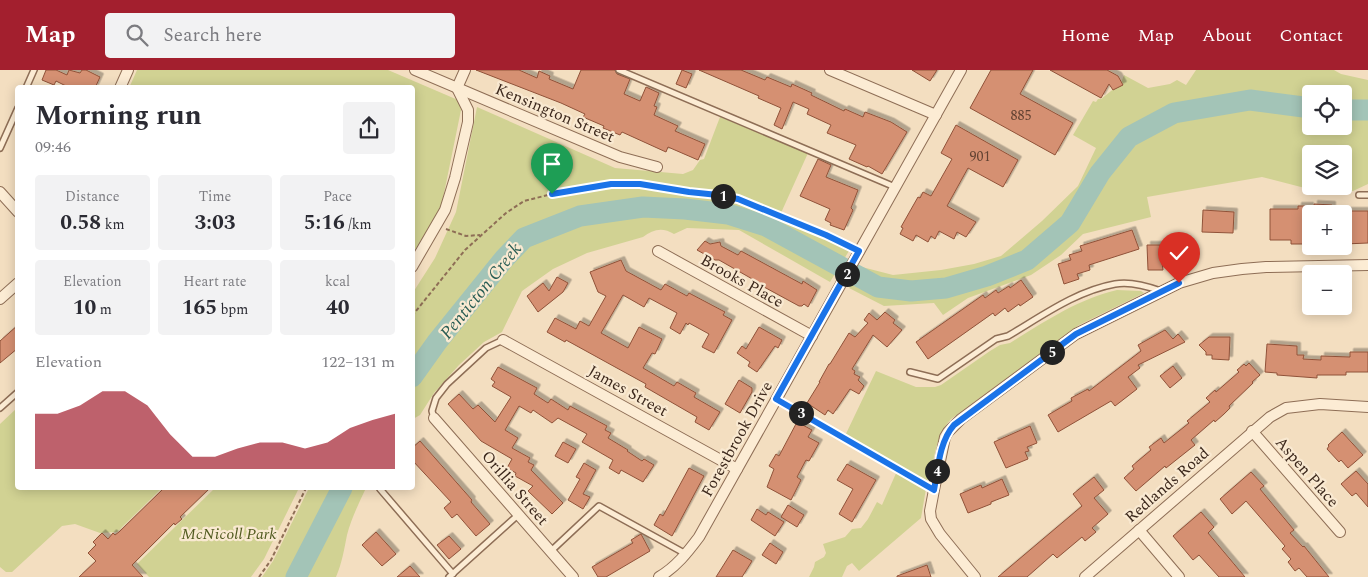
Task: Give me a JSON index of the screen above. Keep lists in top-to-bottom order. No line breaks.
{"streets":{"street":["Kensington Street","Brooks Place","James Street","Forestbrook Drive","Aspen Place","Redlands Road","Orillia Street"]},"crossings":[["Brooks Place","Forestbrook Drive"],["James Street","Forestbrook Drive"],["Aspen Place","Redlands Road"]],"water":["Penticton Creek"],"parks":["McNicoll Park"],"house_numbers":["885","901"],"page":{"header":"Map","search":"Search here","nav":["Home","Map","About","Contact"],"map_buttons":["+","−"],"heading":["Morning run","09:46"],"stats":[["Distance","0.58 km"],["Time","3:03"],["Pace","5:16 /km"],["Elevation","10 m"],["Heart rate","165 bpm"],["kcal","40"]],"pins":["1","2","5","3","4"],"chart":["Elevation","122–131 m"]}}
